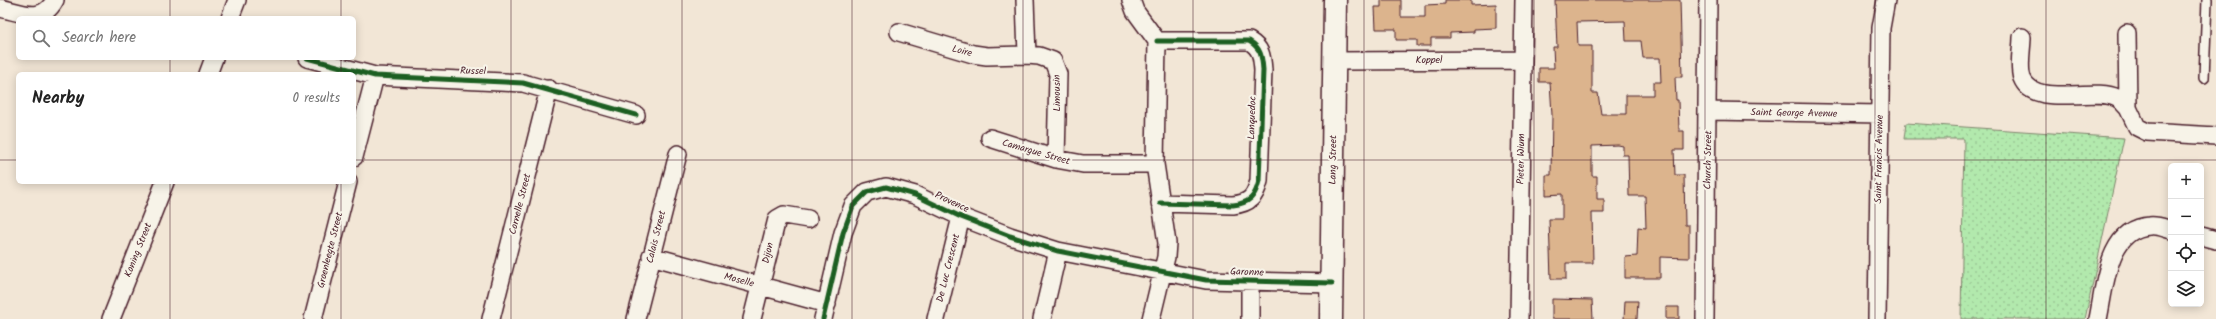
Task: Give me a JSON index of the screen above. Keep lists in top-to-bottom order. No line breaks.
{"streets":{"street":["Loire","Koppel","Russel","Limousin","Saint George Avenue","Lanquedoc","Camargue Street","Pieter Wium","Saint Francis Avenue","Lang Street","Church Street","Provence","Cornelle Street","Calais Street","Koning Street","Groenleegte Street","Dijon","De Luc Crescent","Garonne","Moselle"]},"crossings":[["Loire","Limousin"],["Koppel","Pieter Wium"],["Koppel","Lang Street"],["Russel","Cornelle Street"],["Limousin","Camargue Street"],["Saint George Avenue","Saint Francis Avenue"],["Saint George Avenue","Church Street"],["Lang Street","Garonne"],["Provence","De Luc Crescent"],["Provence","Garonne"],["Provence","Moselle"],["Calais Street","Moselle"],["Dijon","Moselle"]],"page":{"search":"Search here","heading":["Nearby","0 results"],"map_buttons":["+","−"]}}
